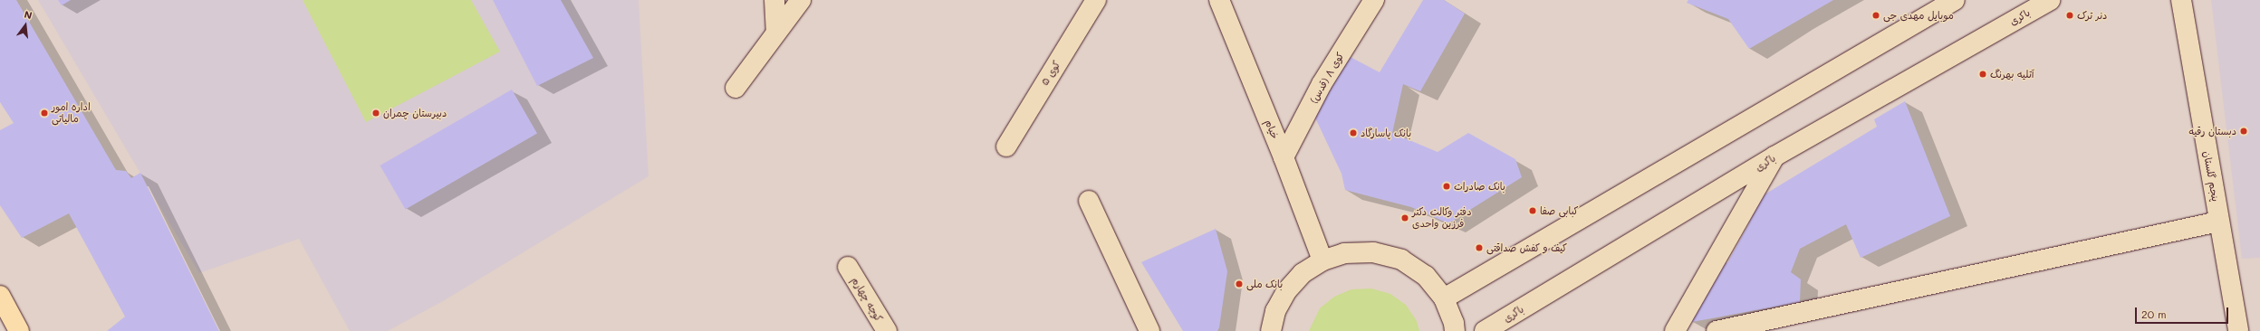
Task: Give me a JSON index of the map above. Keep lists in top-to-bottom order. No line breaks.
{"streets":{"main road":["باکری","کوی ۵","کوی ۸ (قدس)","خیام","پنجم گلستان","کوچه چهارم"]},"crossings":[["کوی ۸ (قدس)","خیام"]],"places":["موبایل مهدی جی","دنر ترک","آتلیه بهرنگ","اداره امور مالیاتی","دبیرستان چمران","دبستان رقیه","بانک پاسارگاد","بانک صادرات","کبابی صفا","دفتر وکالت دکتر فرزین واحدی","کیف و کفش صداقتی","بانک ملی"],"scale_bar":"20 m","north":"top"}
